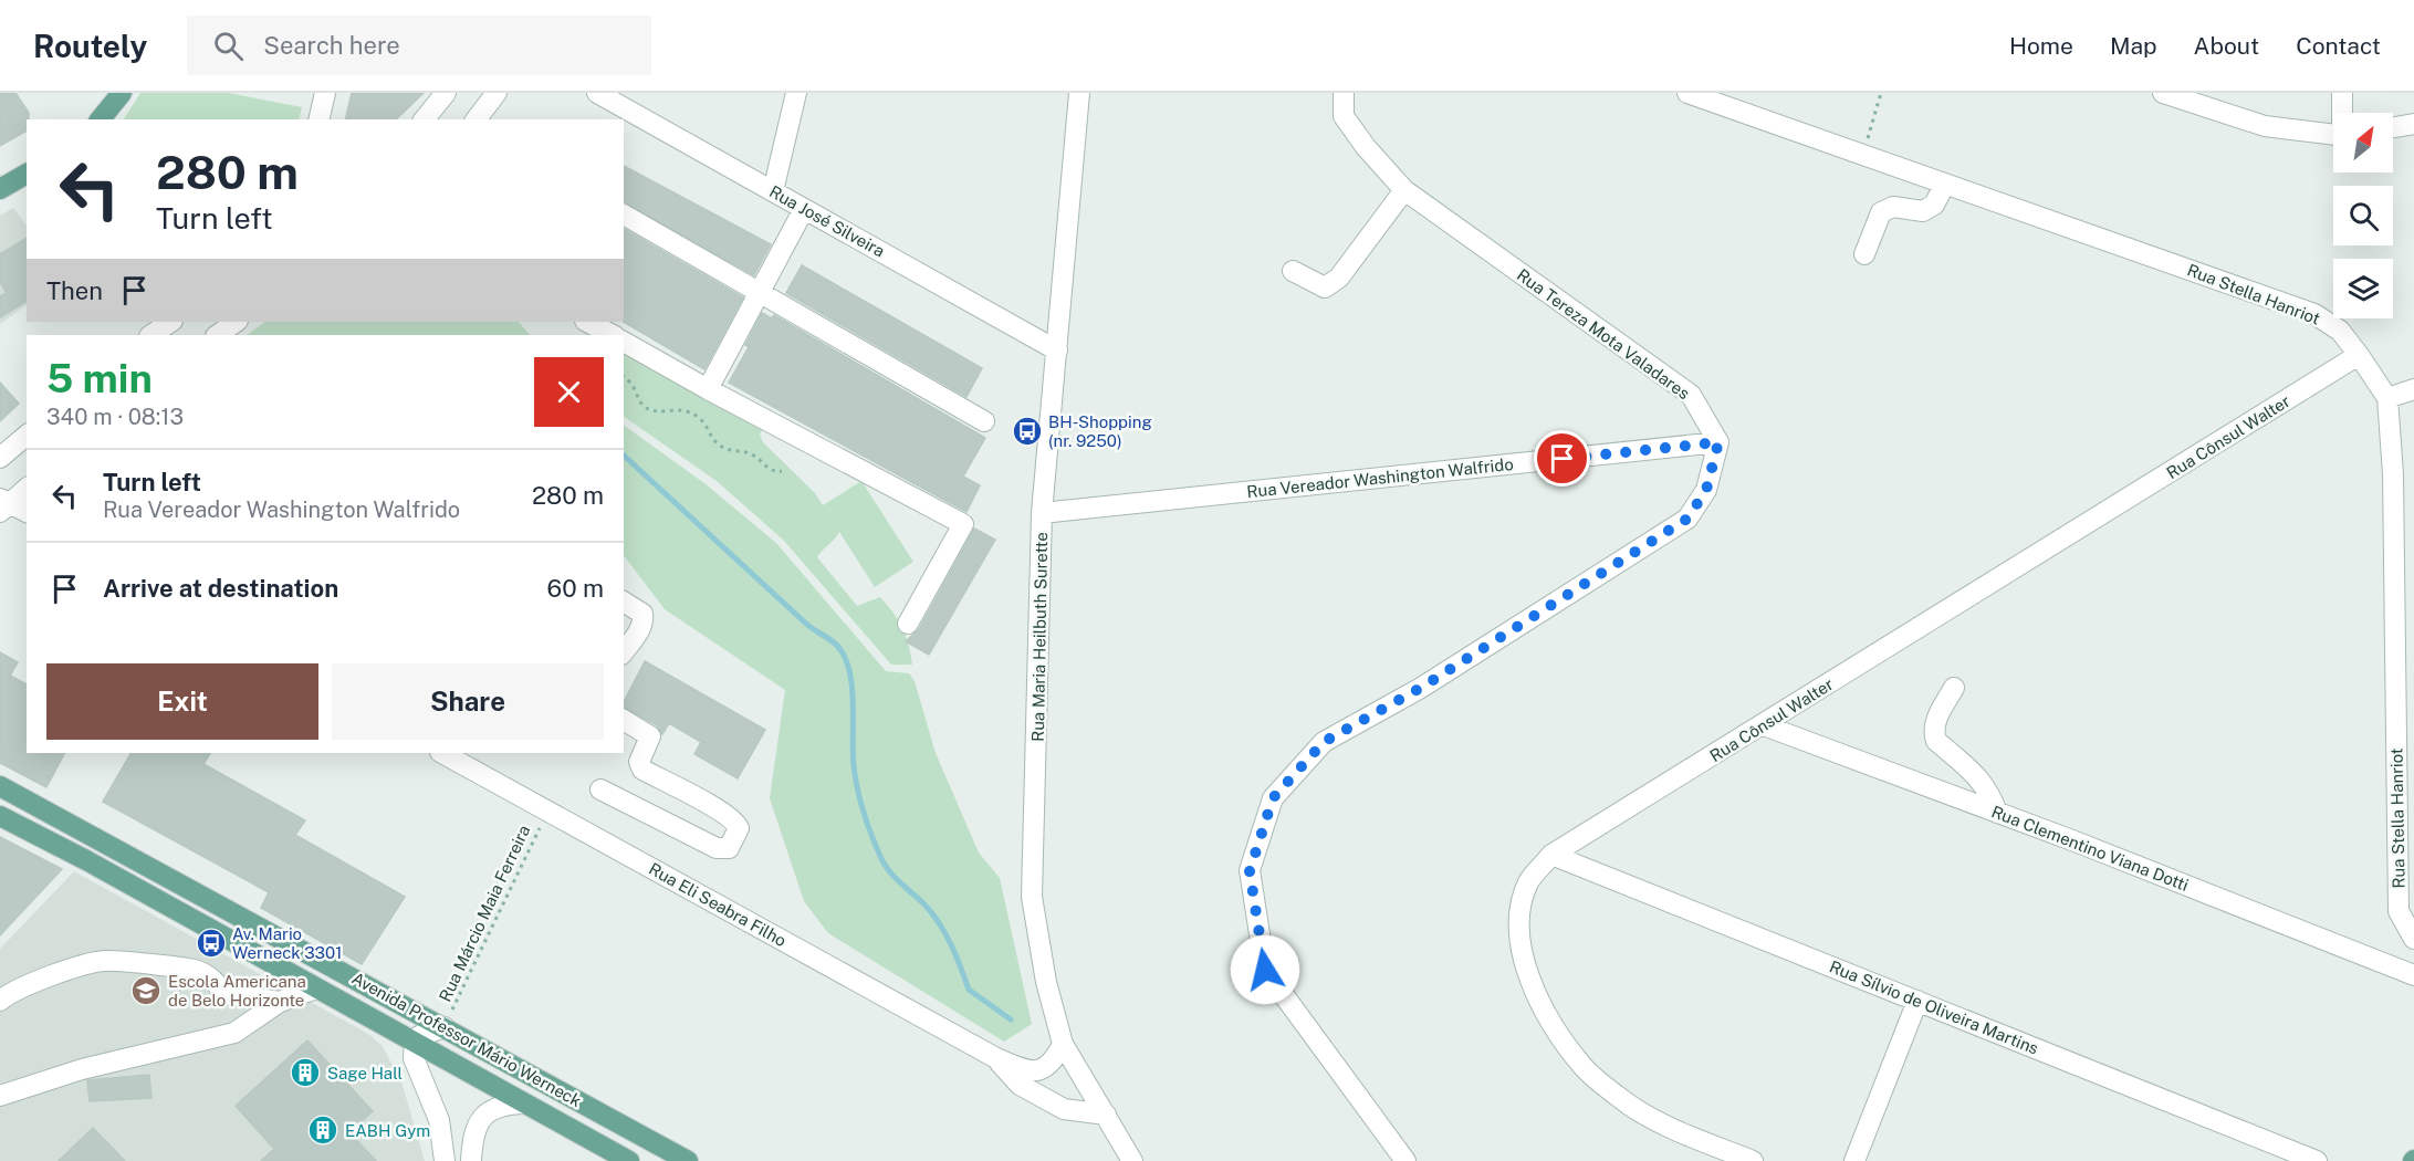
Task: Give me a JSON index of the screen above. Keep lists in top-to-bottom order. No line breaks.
{"streets":{"main road":["Avenida Professor Mário Werneck"],"street":["Rua José Silveira","Rua Stella Hanriot","Rua Tereza Mota Valadares","Rua Cônsul Walter","Rua Vereador Washington Walfrido","Rua Maria Heilbuth Surette","Rua Clementino Viana Dotti","Rua Eli Seabra Filho","Rua Sílvio de Oliveira Martins"],"path":["Rua Márcio Maia Ferreira"]},"crossings":[["Rua José Silveira","Rua Maria Heilbuth Surette"],["Rua Stella Hanriot","Rua Cônsul Walter"],["Rua Tereza Mota Valadares","Rua Vereador Washington Walfrido"],["Rua Cônsul Walter","Rua Clementino Viana Dotti"],["Rua Cônsul Walter","Rua Sílvio de Oliveira Martins"],["Rua Vereador Washington Walfrido","Rua Maria Heilbuth Surette"],["Rua Maria Heilbuth Surette","Rua Eli Seabra Filho"],["Rua Eli Seabra Filho","Rua Márcio Maia Ferreira"],["Rua Márcio Maia Ferreira","Avenida Professor Mário Werneck"]],"places":{"bus stop":["BH-Shopping (nr. 9250)","Av. Mario Werneck 3301"],"school or university":["Escola Americana de Belo Horizonte"],"building":["Sage Hall","EABH Gym"]},"north":"top right","page":{"header":"Routely","search":"Search here","nav":["Home","Map","About","Contact"],"turn":["280 m","Turn left"],"then":"Then","heading":["5 min","340 m · 08:13"],"list":[{"name":"Turn left","note":"Rua Vereador Washington Walfrido","value":"280 m"},{"name":"Arrive at destination","value":"60 m"}],"buttons":["Exit","Share"]}}
